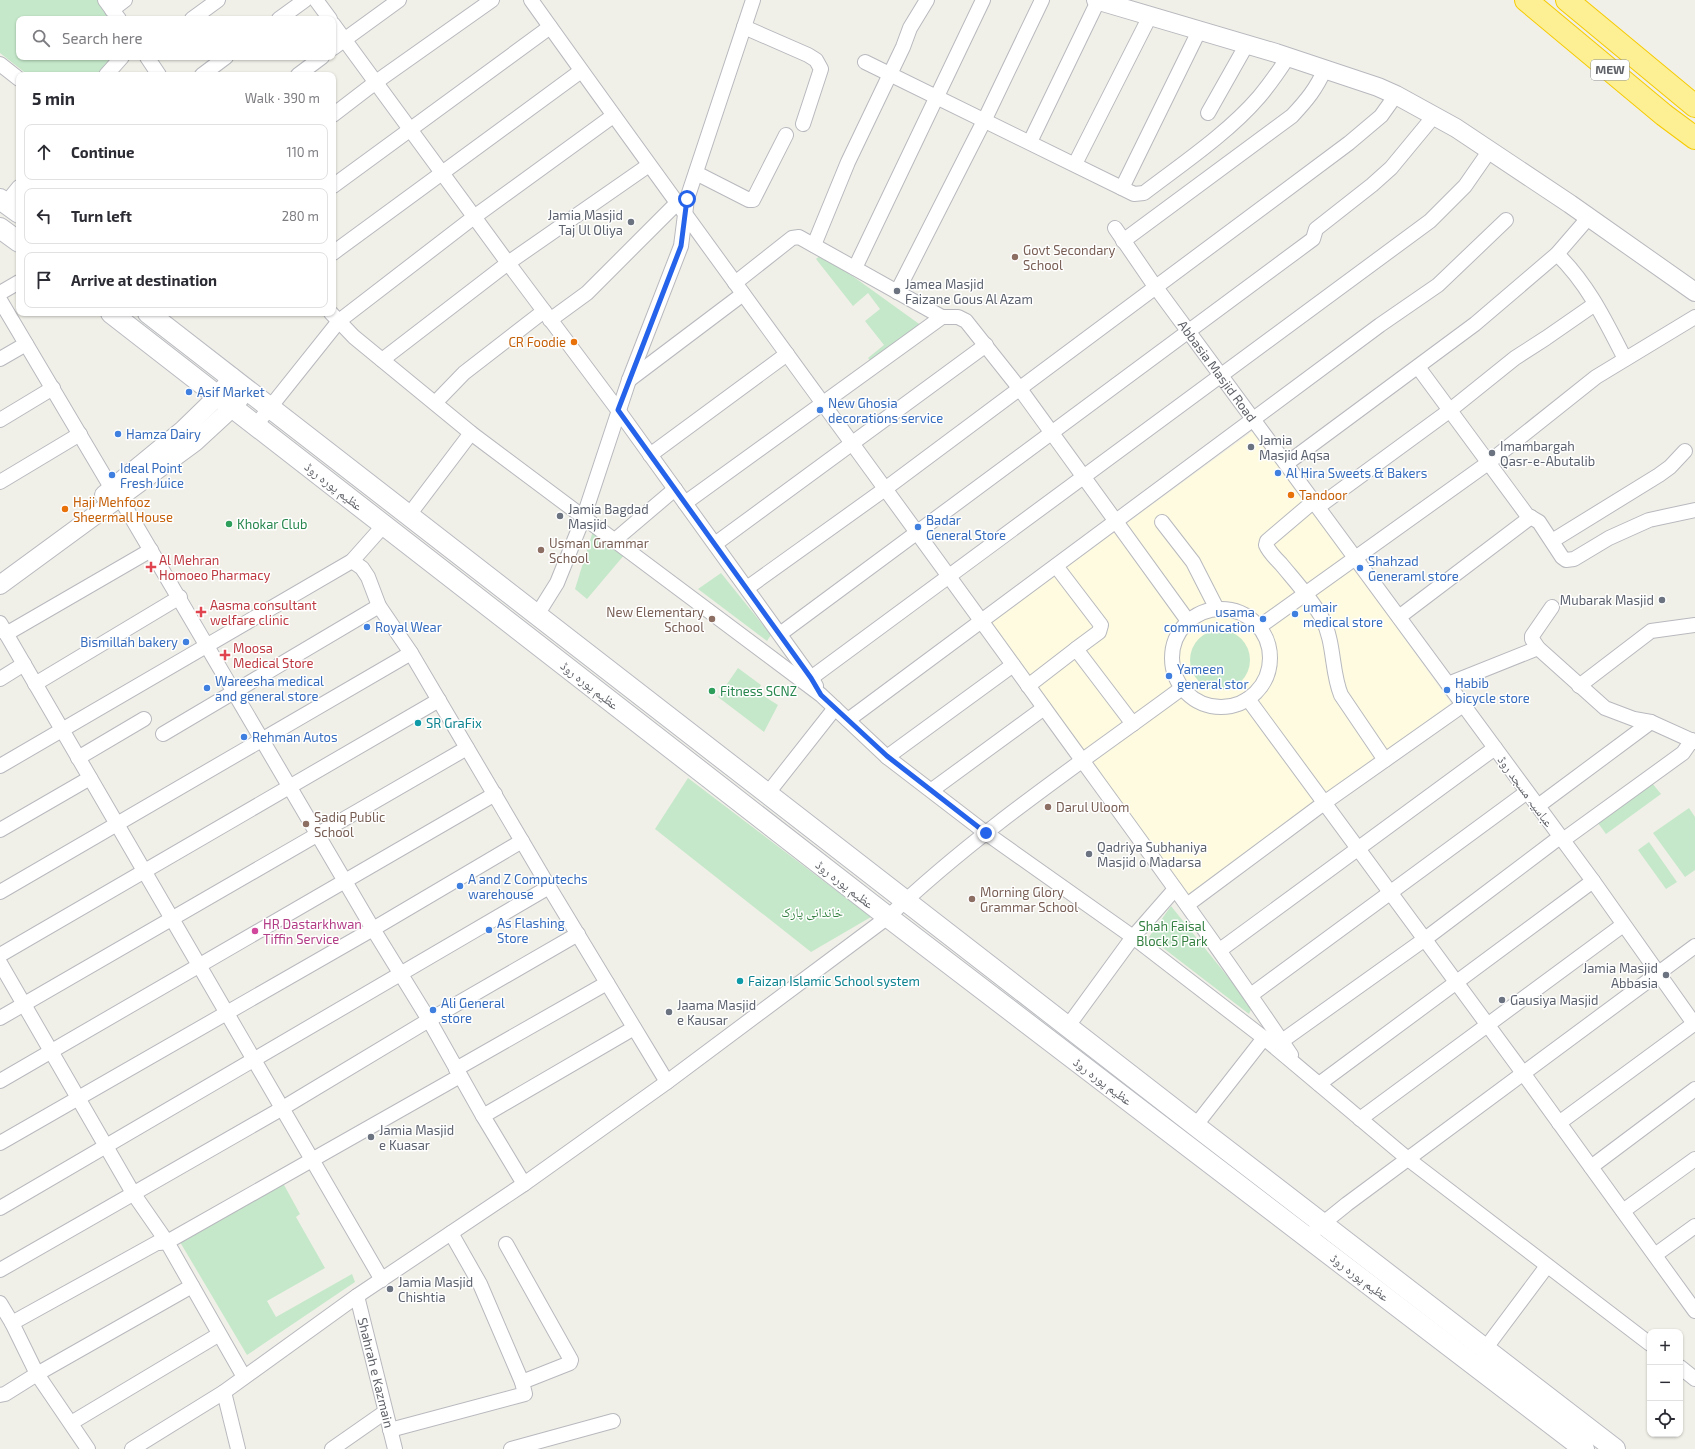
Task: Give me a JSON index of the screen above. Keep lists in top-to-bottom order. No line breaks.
{"streets":{"highway":["MEW"],"main road":["عظیم پورہ روڈ"],"street":["Abbasia Masjid Road","عباسیہ مسجد روڈ","Shahrah e Kazmain"]},"crossings":[["Abbasia Masjid Road","عباسیہ مسجد روڈ"]],"parks":["خاندانی پارک","Shah Faisal Block 5 Park"],"places":{"other":["Jamia Masjid Taj Ul Oliya","Govt Secondary School","Jamea Masjid Faizane Gous Al Azam","CR Foodie","Asif Market","New Ghosia decorations service","Hamza Dairy","Jamia Masjid Aqsa","Imambargah Qasr-e-Abutalib","Al Hira Sweets & Bakers","Ideal Point Fresh Juice","Tandoor","Haji Mehfooz Sheermall House","Jamia Bagdad Masjid","Khokar Club","Badar General Store","Usman Grammar School","Shahzad Generaml store","Mubarak Masjid","umair medical store","New Elementary School","usama communication","Royal Wear","Bismillah bakery","Yameen general stor","Wareesha medical and general store","Habib bicycle store","Fitness SCNZ","SR GraFix","Rehman Autos","Darul Uloom","Sadiq Public School","Qadriya Subhaniya Masjid o Madarsa","A and Z Computechs warehouse","Morning Glory Grammar School","As Flashing Store","HR Dastarkhwan Tiffin Service","Jamia Masjid Abbasia","Faizan Islamic School system","Gausiya Masjid","Ali General store","Jaama Masjid e Kausar","Jamia Masjid e Kuasar","Jamia Masjid Chishtia"],"health":["Al Mehran Homoeo Pharmacy","Aasma consultant welfare clinic","Moosa Medical Store"]},"page":{"search":"Search here","heading":["5 min","Walk · 390 m"],"list":[["Continue","110 m"],["Turn left","280 m"],"Arrive at destination"],"map_buttons":["+","−"]}}
